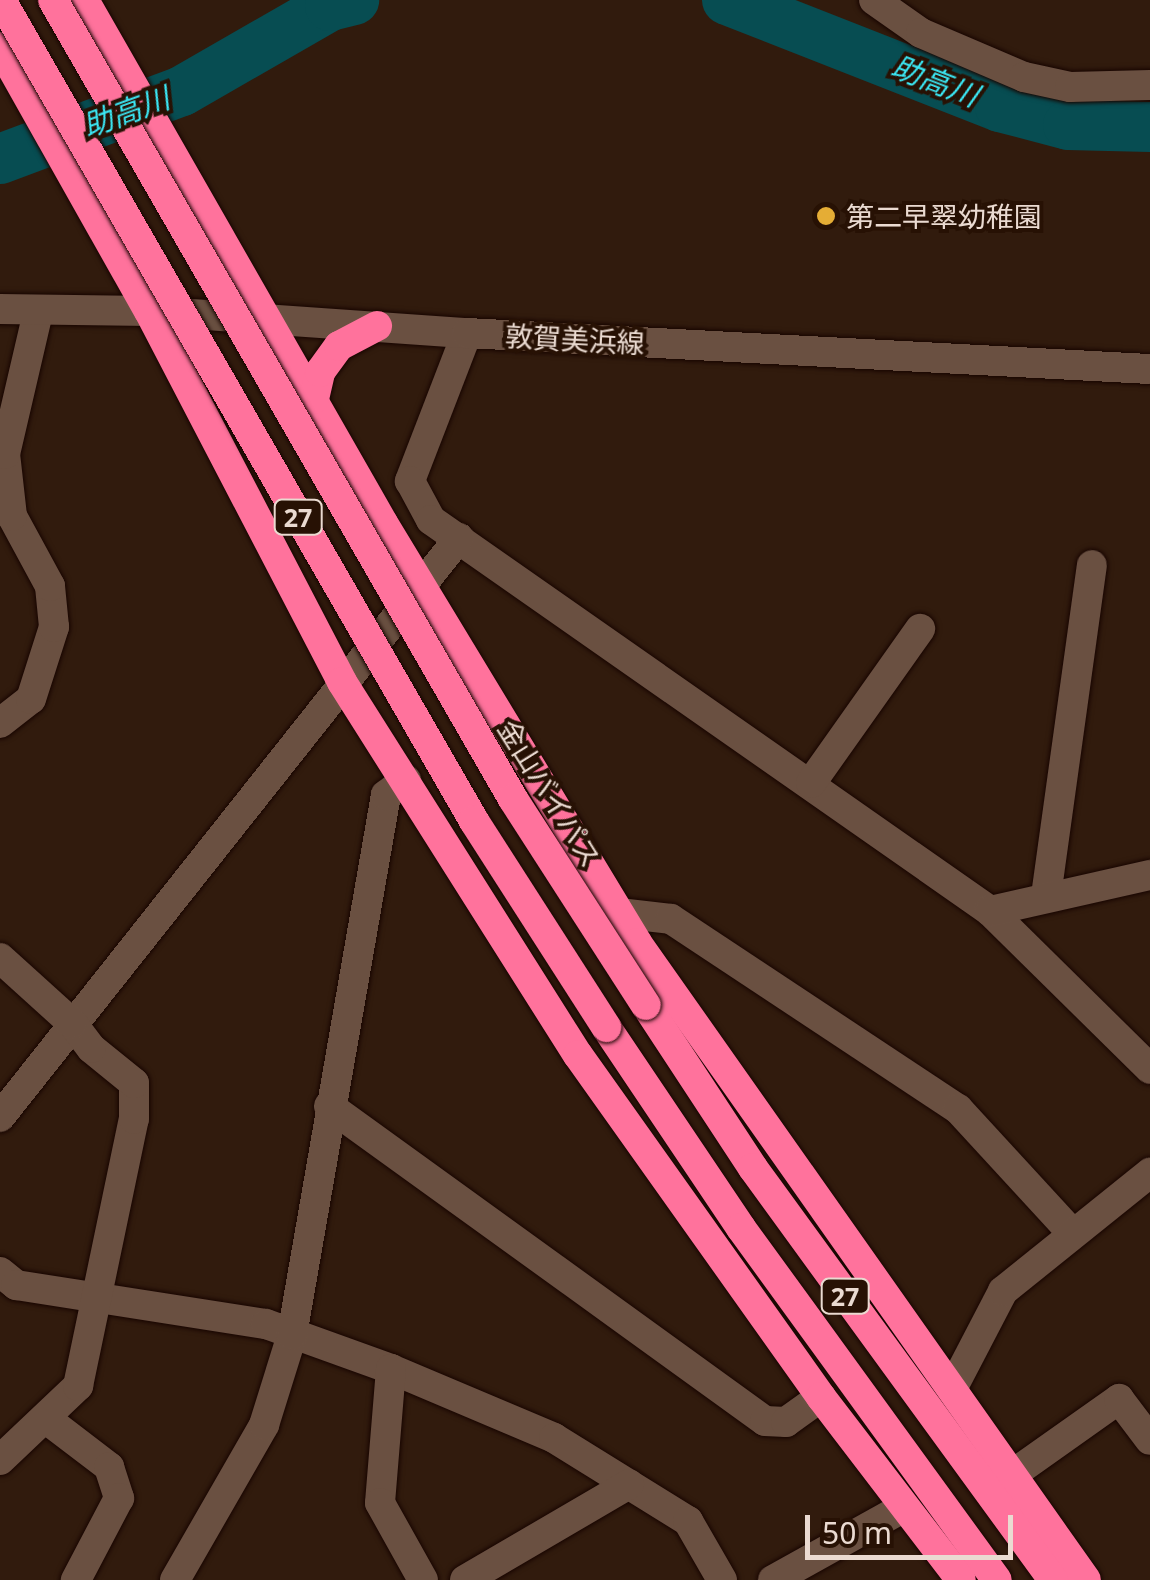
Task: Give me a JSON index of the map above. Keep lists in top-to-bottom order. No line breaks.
{"streets":{"highway":["27","金山バイパス"],"street":["敦賀美浜線"]},"water":["助高川"],"places":["第二早翠幼稚園"],"scale_bar":"50 m"}
